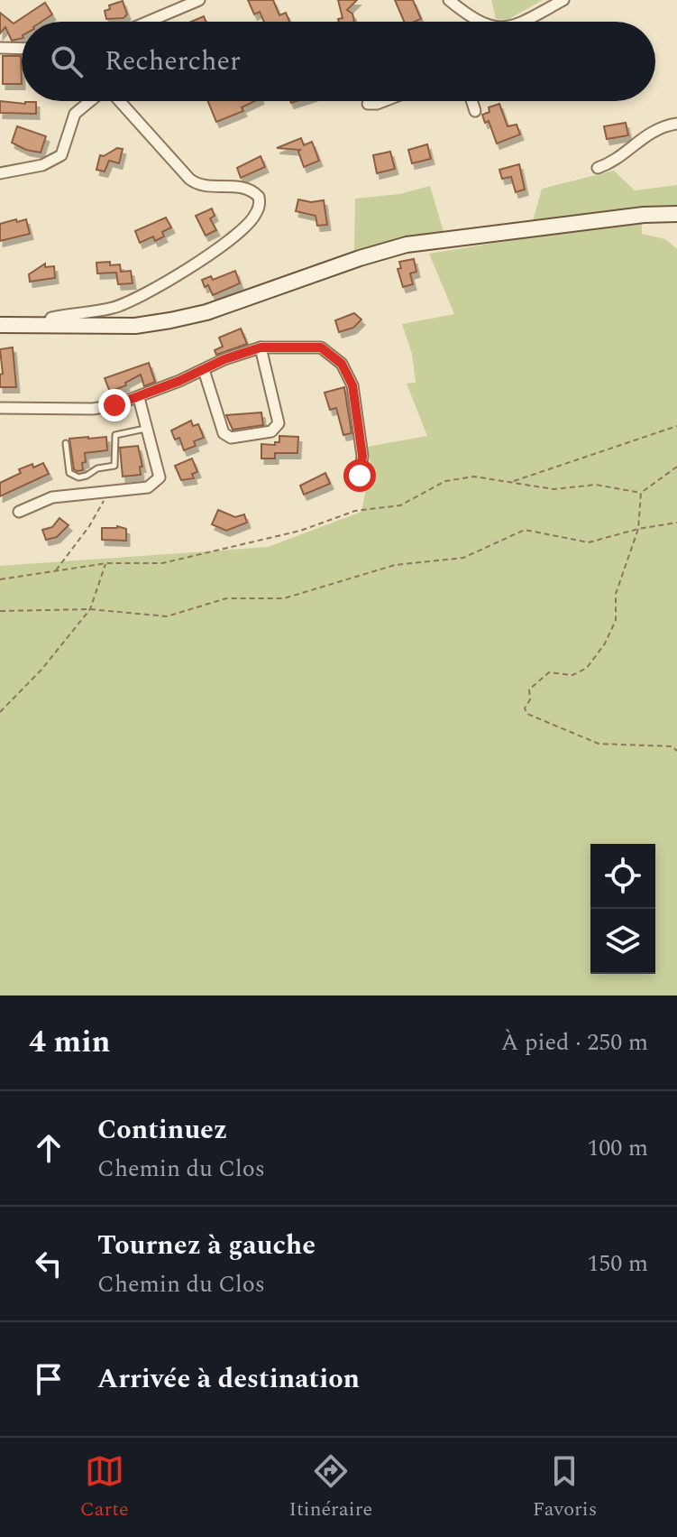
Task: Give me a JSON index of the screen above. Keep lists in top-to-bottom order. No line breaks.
{"page":{"search":"Rechercher","heading":["4 min","À pied · 250 m"],"list":[["Continuez","Chemin du Clos","100 m"],["Tournez à gauche","Chemin du Clos","150 m"],"Arrivée à destination"],"nav":["Carte","Itinéraire","Favoris"]}}
